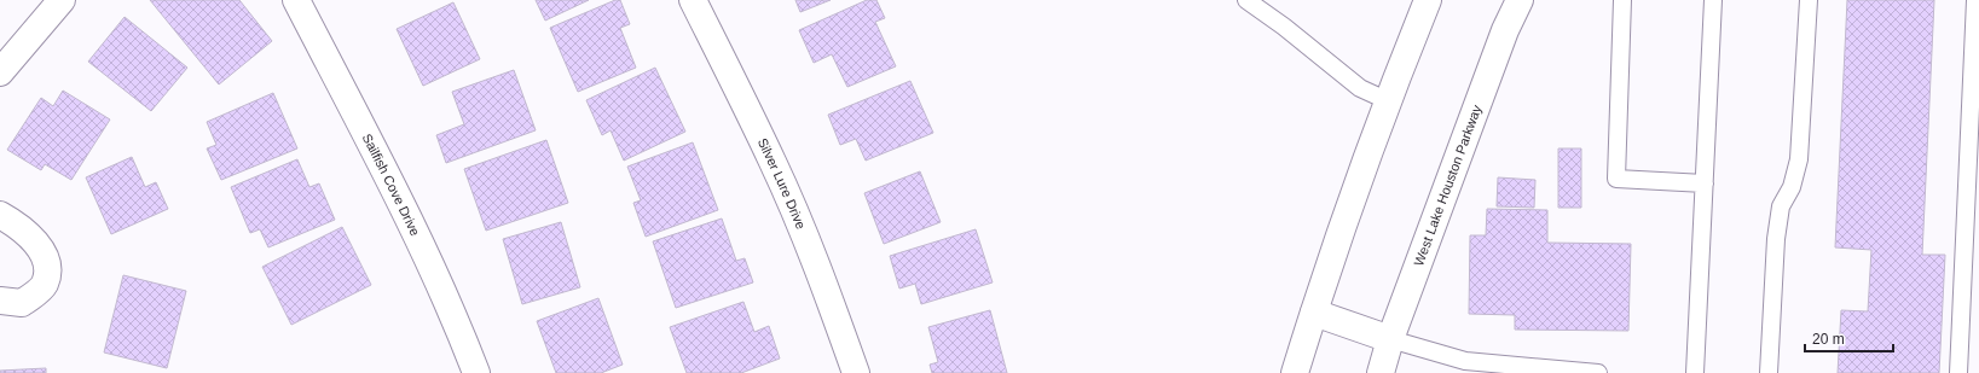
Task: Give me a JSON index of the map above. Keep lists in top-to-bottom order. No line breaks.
{"streets":{"street":["Silver Lure Drive","Sailfish Cove Drive","West Lake Houston Parkway"]},"scale_bar":"20 m"}
